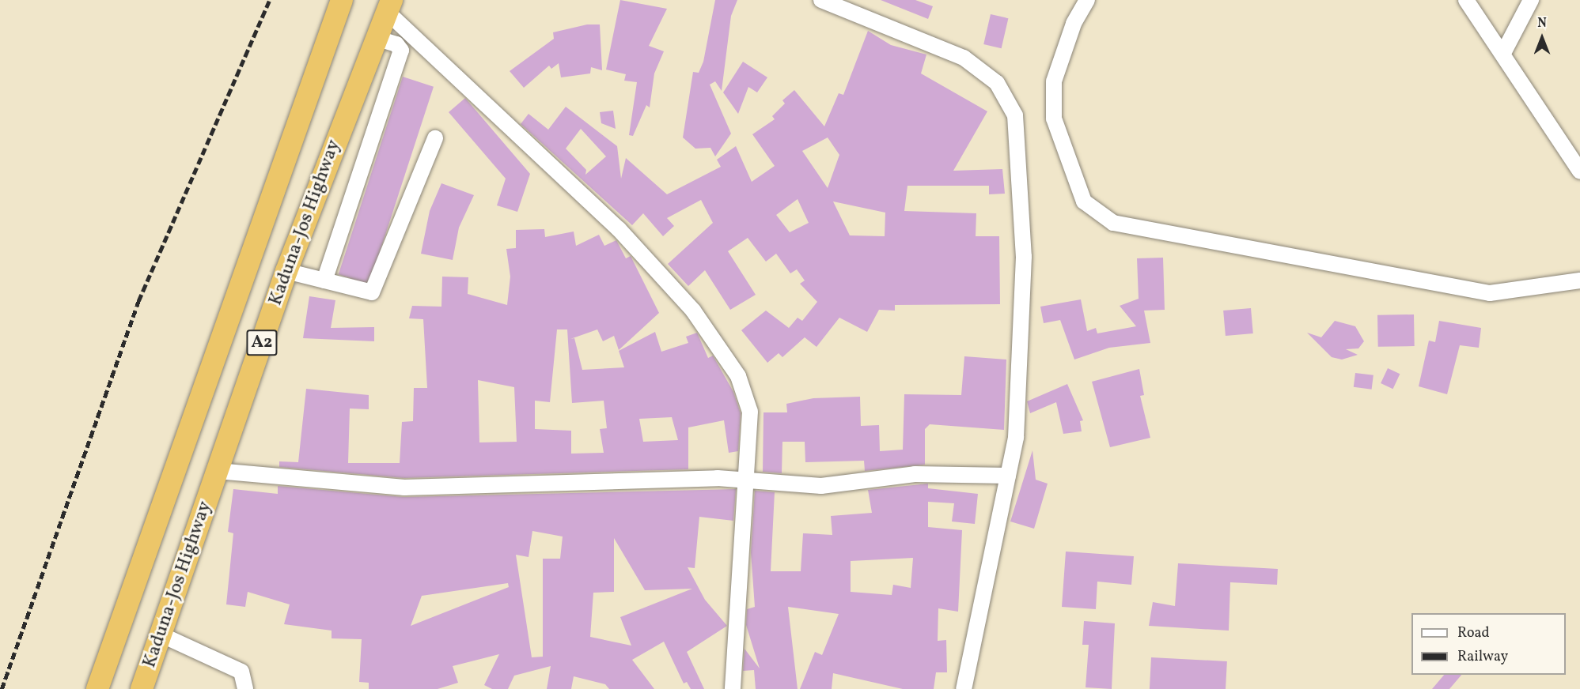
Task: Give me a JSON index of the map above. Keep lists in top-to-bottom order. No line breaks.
{"streets":{"highway":["Kaduna-Jos Highway","A2"]},"legend":["Road","Railway"],"north":"top"}
